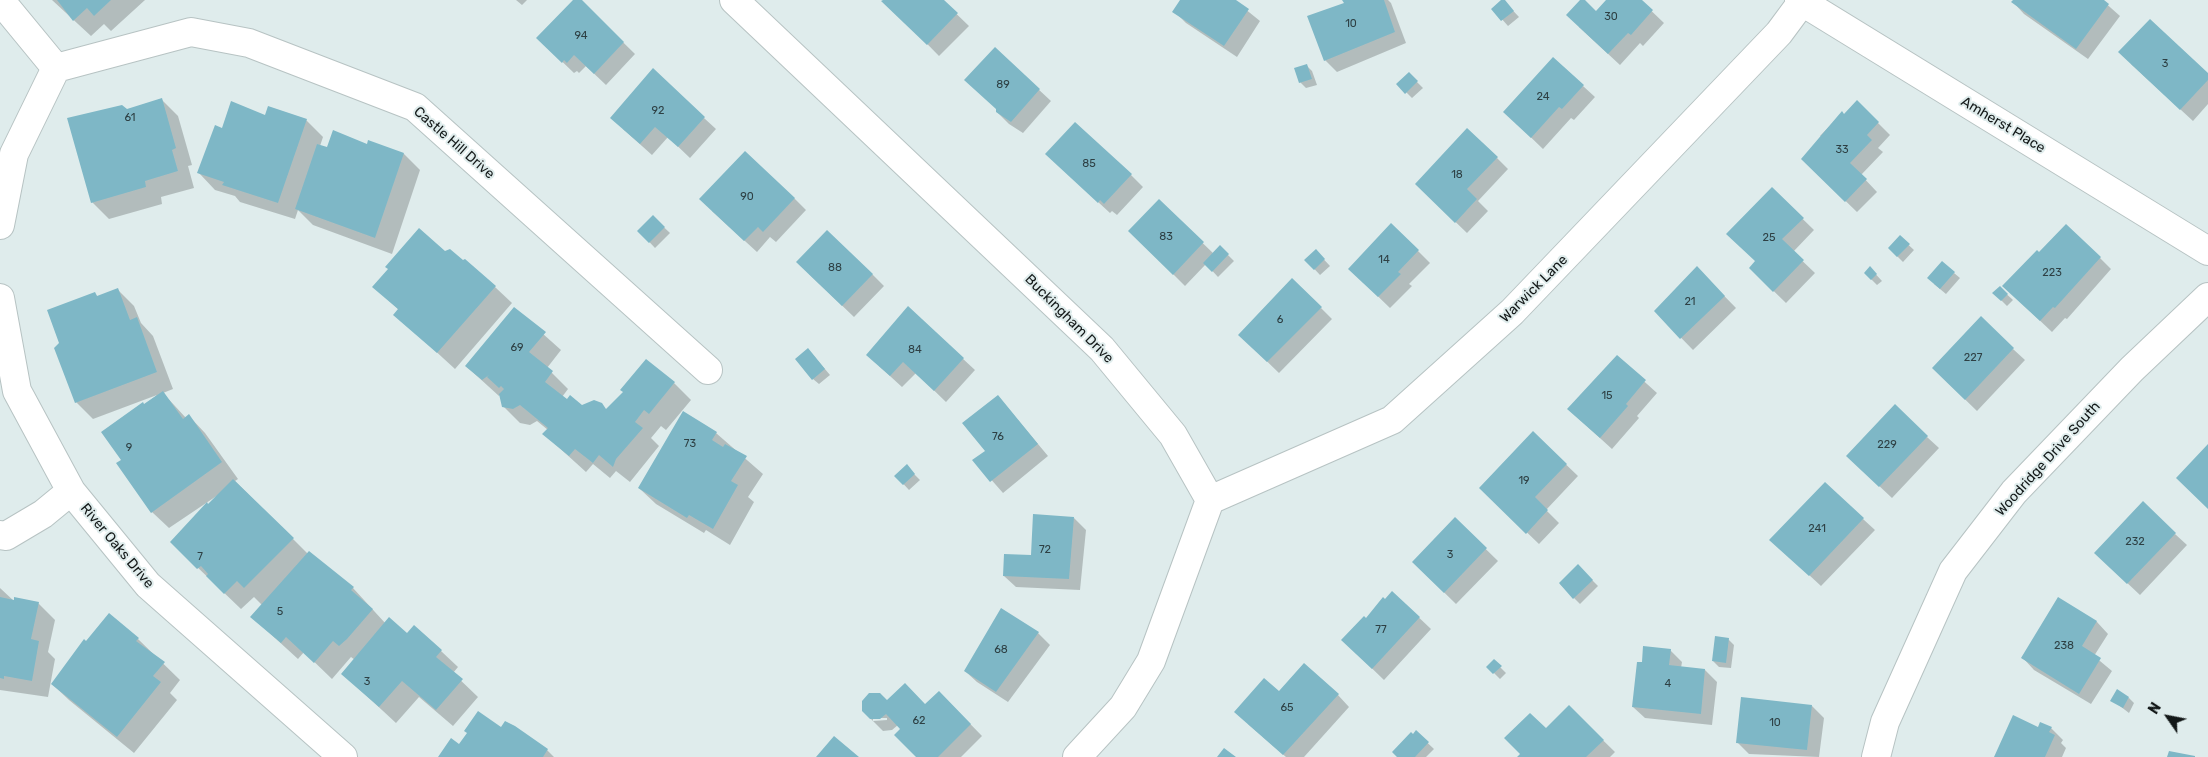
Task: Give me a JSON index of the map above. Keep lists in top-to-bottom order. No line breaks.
{"streets":{"street":["Amherst Place","Castle Hill Drive","Warwick Lane","Buckingham Drive","Woodridge Drive South","River Oaks Drive"]},"crossings":[["Amherst Place","Warwick Lane"],["Warwick Lane","Buckingham Drive"]],"house_numbers":["30","10","94","3","89","24","92","61","33","85","18","90","83","25","14","88","223","21","6","69","84","227","15","76","73","229","9","19","241","232","72","3","7","5","77","238","68","3","4","65","62","10"],"north":"top left"}
